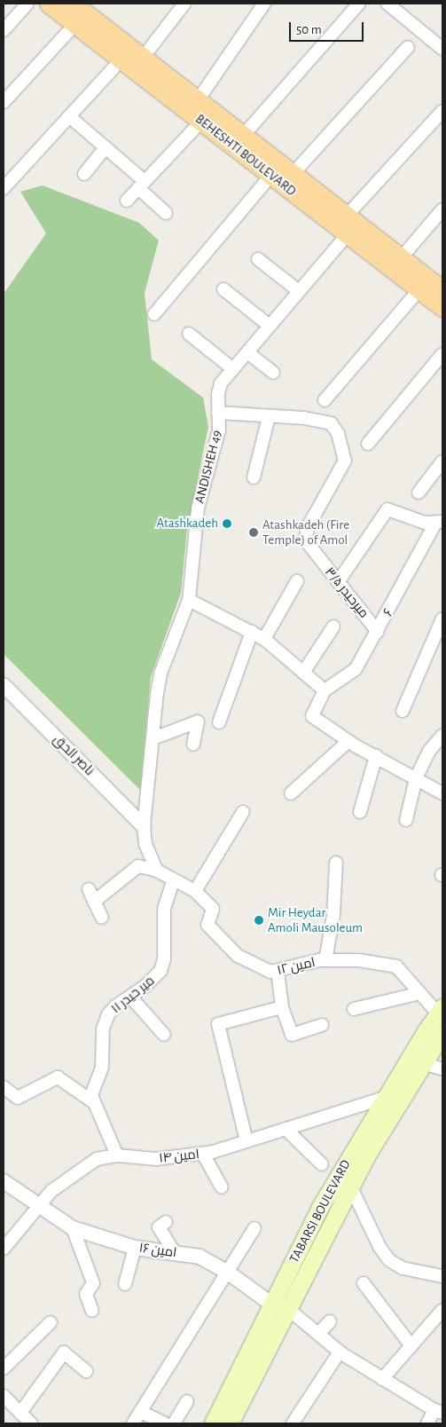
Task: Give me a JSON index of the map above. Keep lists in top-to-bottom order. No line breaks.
{"streets":{"main road":["BEHESHTI BOULEVARD","TABARSI BOULEVARD"],"street":["ANDISHEH 49","میرحیدر ۳/۵","۶","ناصر الحق","امین ۱۲","میر حیدر ۱۱","امین ۱۴","امین ۱۶"]},"crossings":[["BEHESHTI BOULEVARD","ANDISHEH 49"],["ANDISHEH 49","ناصر الحق"],["ANDISHEH 49","امین ۱۲"],["میرحیدر ۳/۵","۶"],["امین ۱۲","میر حیدر ۱۱"],["امین ۱۲","TABARSI BOULEVARD"],["امین ۱۴","TABARSI BOULEVARD"],["امین ۱۴","امین ۱۶"],["TABARSI BOULEVARD","امین ۱۶"]],"places":["Atashkadeh","Atashkadeh (Fire Temple) of Amol","Mir Heydar Amoli Mausoleum"],"scale_bar":"50 m"}
